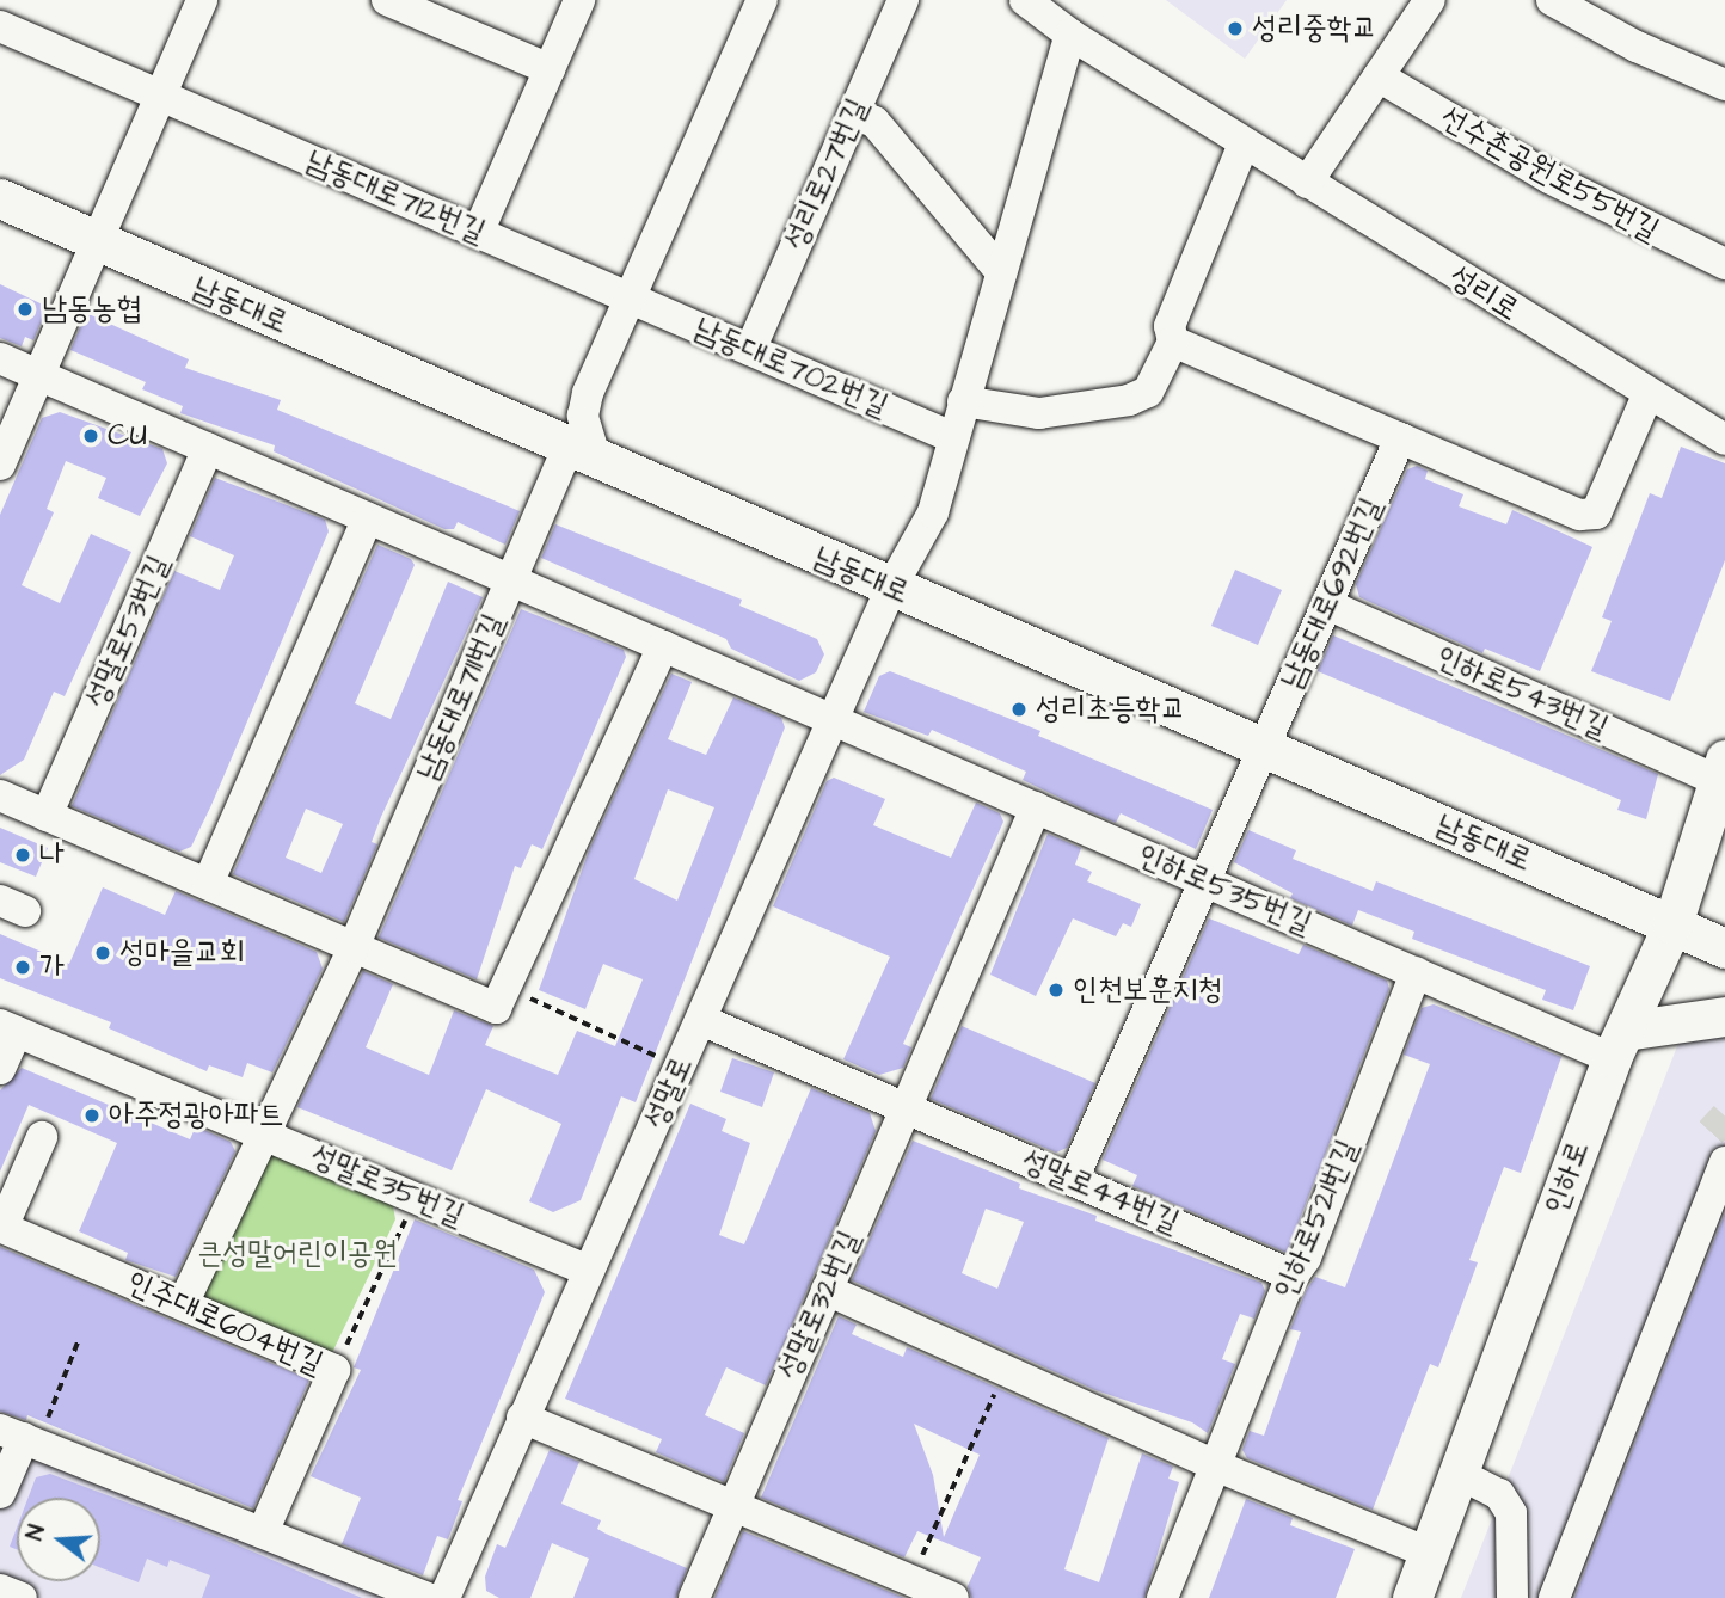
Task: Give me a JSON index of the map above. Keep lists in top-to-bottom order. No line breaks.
{"streets":{"main road":["남동대로","인하로"],"street":["성리로27번길","선수촌공원로55번길","남동대로712번길","성리로","남동대로702번길","남동대로692번길","성말로53번길","인하로543번길","남동대로711번길","인하로535번길","성말로","성말로35번길","성말로44번길","인하로521번길","성말로32번길","인주대로604번길"]},"crossings":[["성리로27번길","남동대로702번길"],["남동대로712번길","남동대로702번길"],["남동대로","남동대로692번길"],["남동대로","남동대로711번길"],["남동대로","성말로"],["남동대로","인하로"],["남동대로692번길","인하로543번길"],["남동대로692번길","인하로535번길"],["남동대로692번길","성말로44번길"],["인하로543번길","인하로"],["남동대로711번길","성말로35번길"],["남동대로711번길","인주대로604번길"],["인하로535번길","성말로"],["인하로535번길","인하로"],["인하로535번길","인하로521번길"],["성말로","성말로35번길"],["성말로","성말로44번길"],["성말로44번길","인하로521번길"],["성말로44번길","성말로32번길"]],"parks":["큰성말어린이공원"],"places":["성리중학교","남동농협","CU","성리초등학교","나","성마을교회","가","인천보훈지청","아주정광아파트"],"north":"left"}
